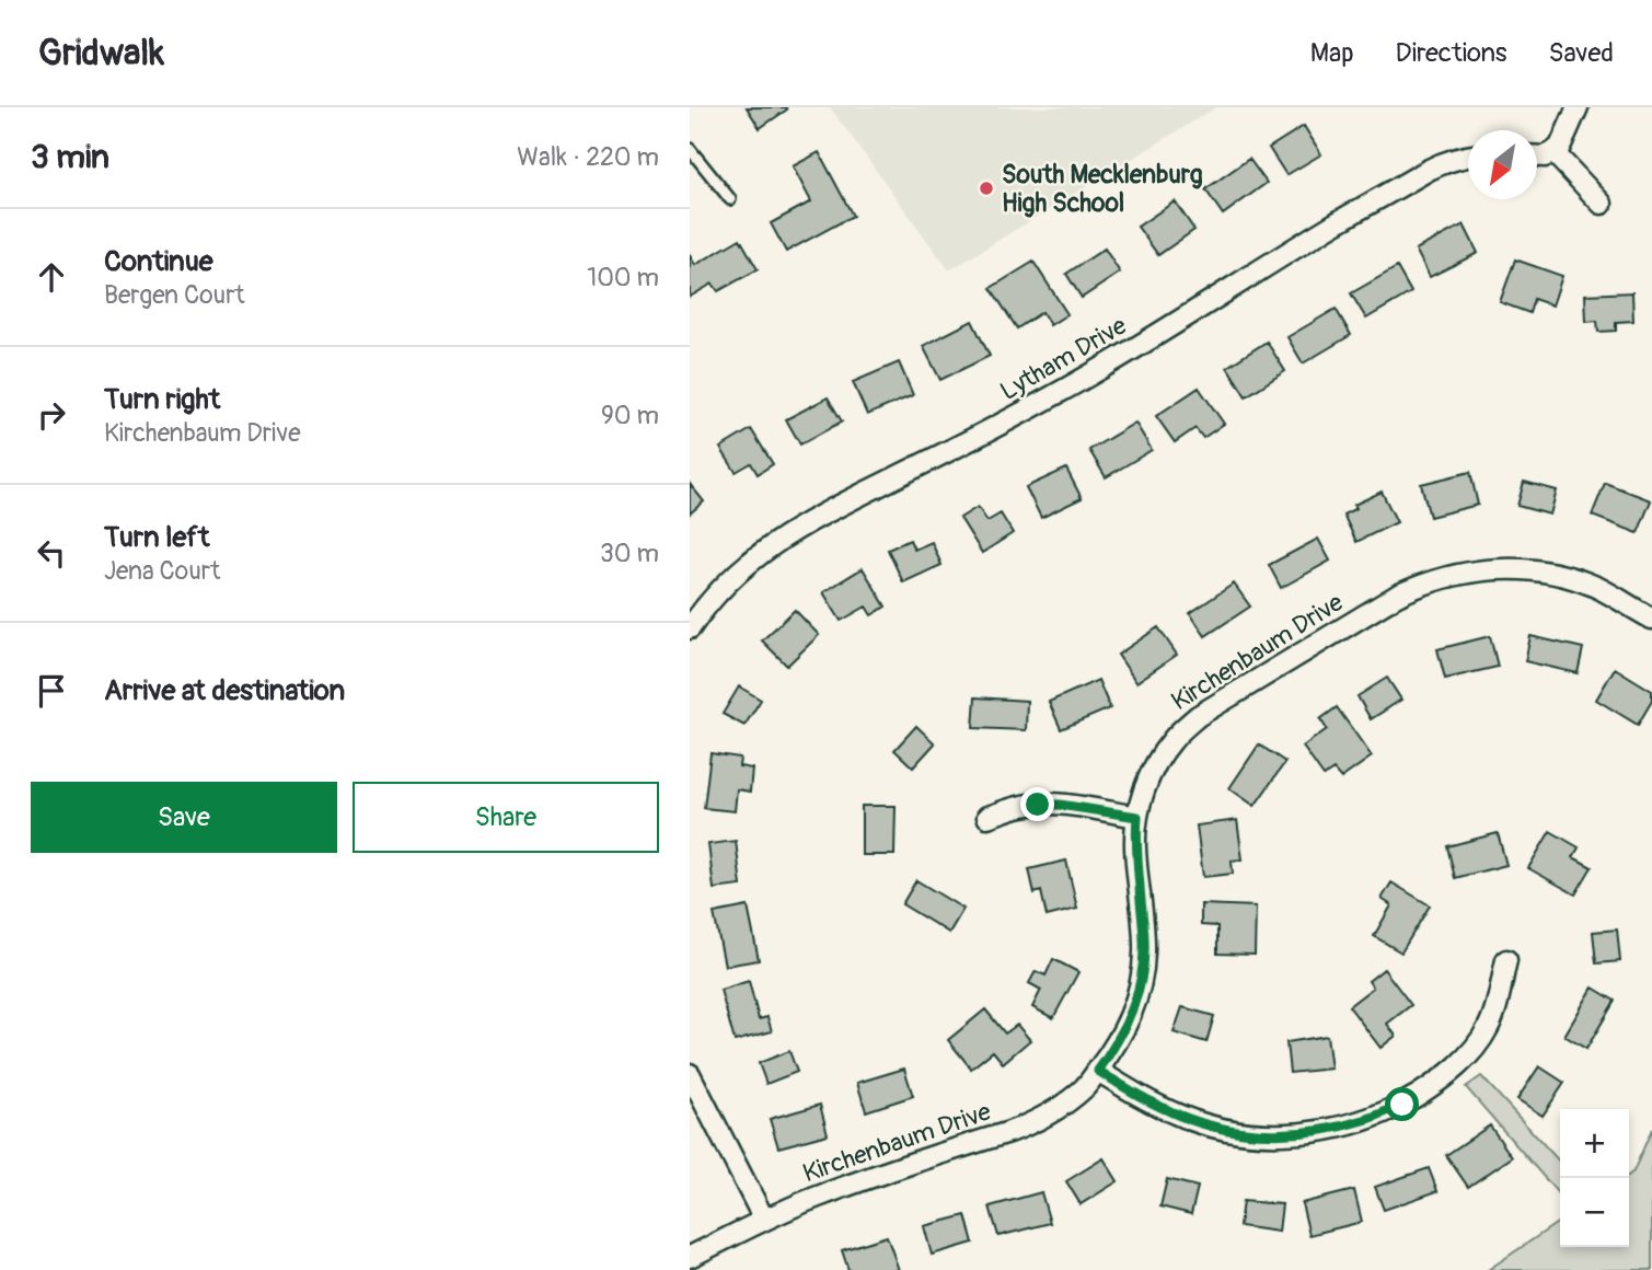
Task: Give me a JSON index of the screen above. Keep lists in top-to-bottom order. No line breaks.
{"streets":{"street":["Lytham Drive","Kirchenbaum Drive"]},"places":["South Mecklenburg High School"],"north":"bottom left","page":{"header":"Gridwalk","nav":["Map","Directions","Saved"],"heading":["3 min","Walk · 220 m"],"list":[["Continue","Bergen Court","100 m"],["Turn right","Kirchenbaum Drive","90 m"],["Turn left","Jena Court","30 m"],"Arrive at destination"],"buttons":["Save","Share"],"map_buttons":["+","−"]}}
